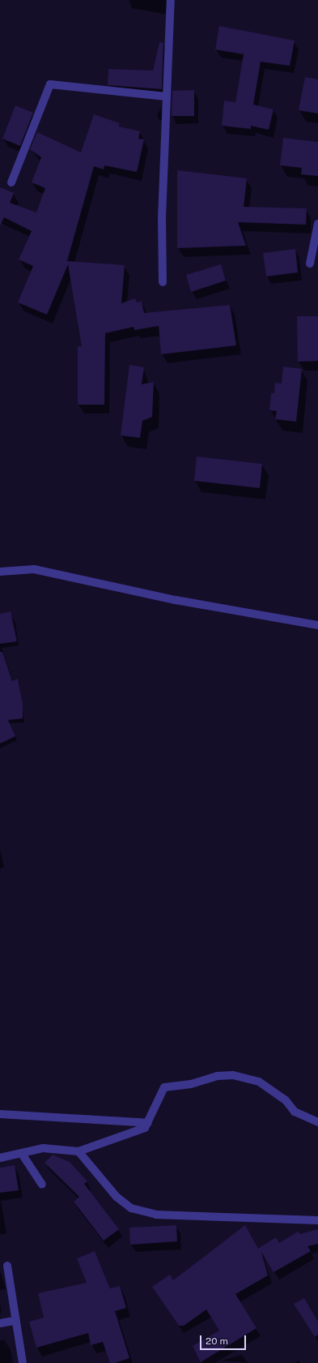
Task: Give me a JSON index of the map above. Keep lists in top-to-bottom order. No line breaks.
{"scale_bar":"20 m"}
